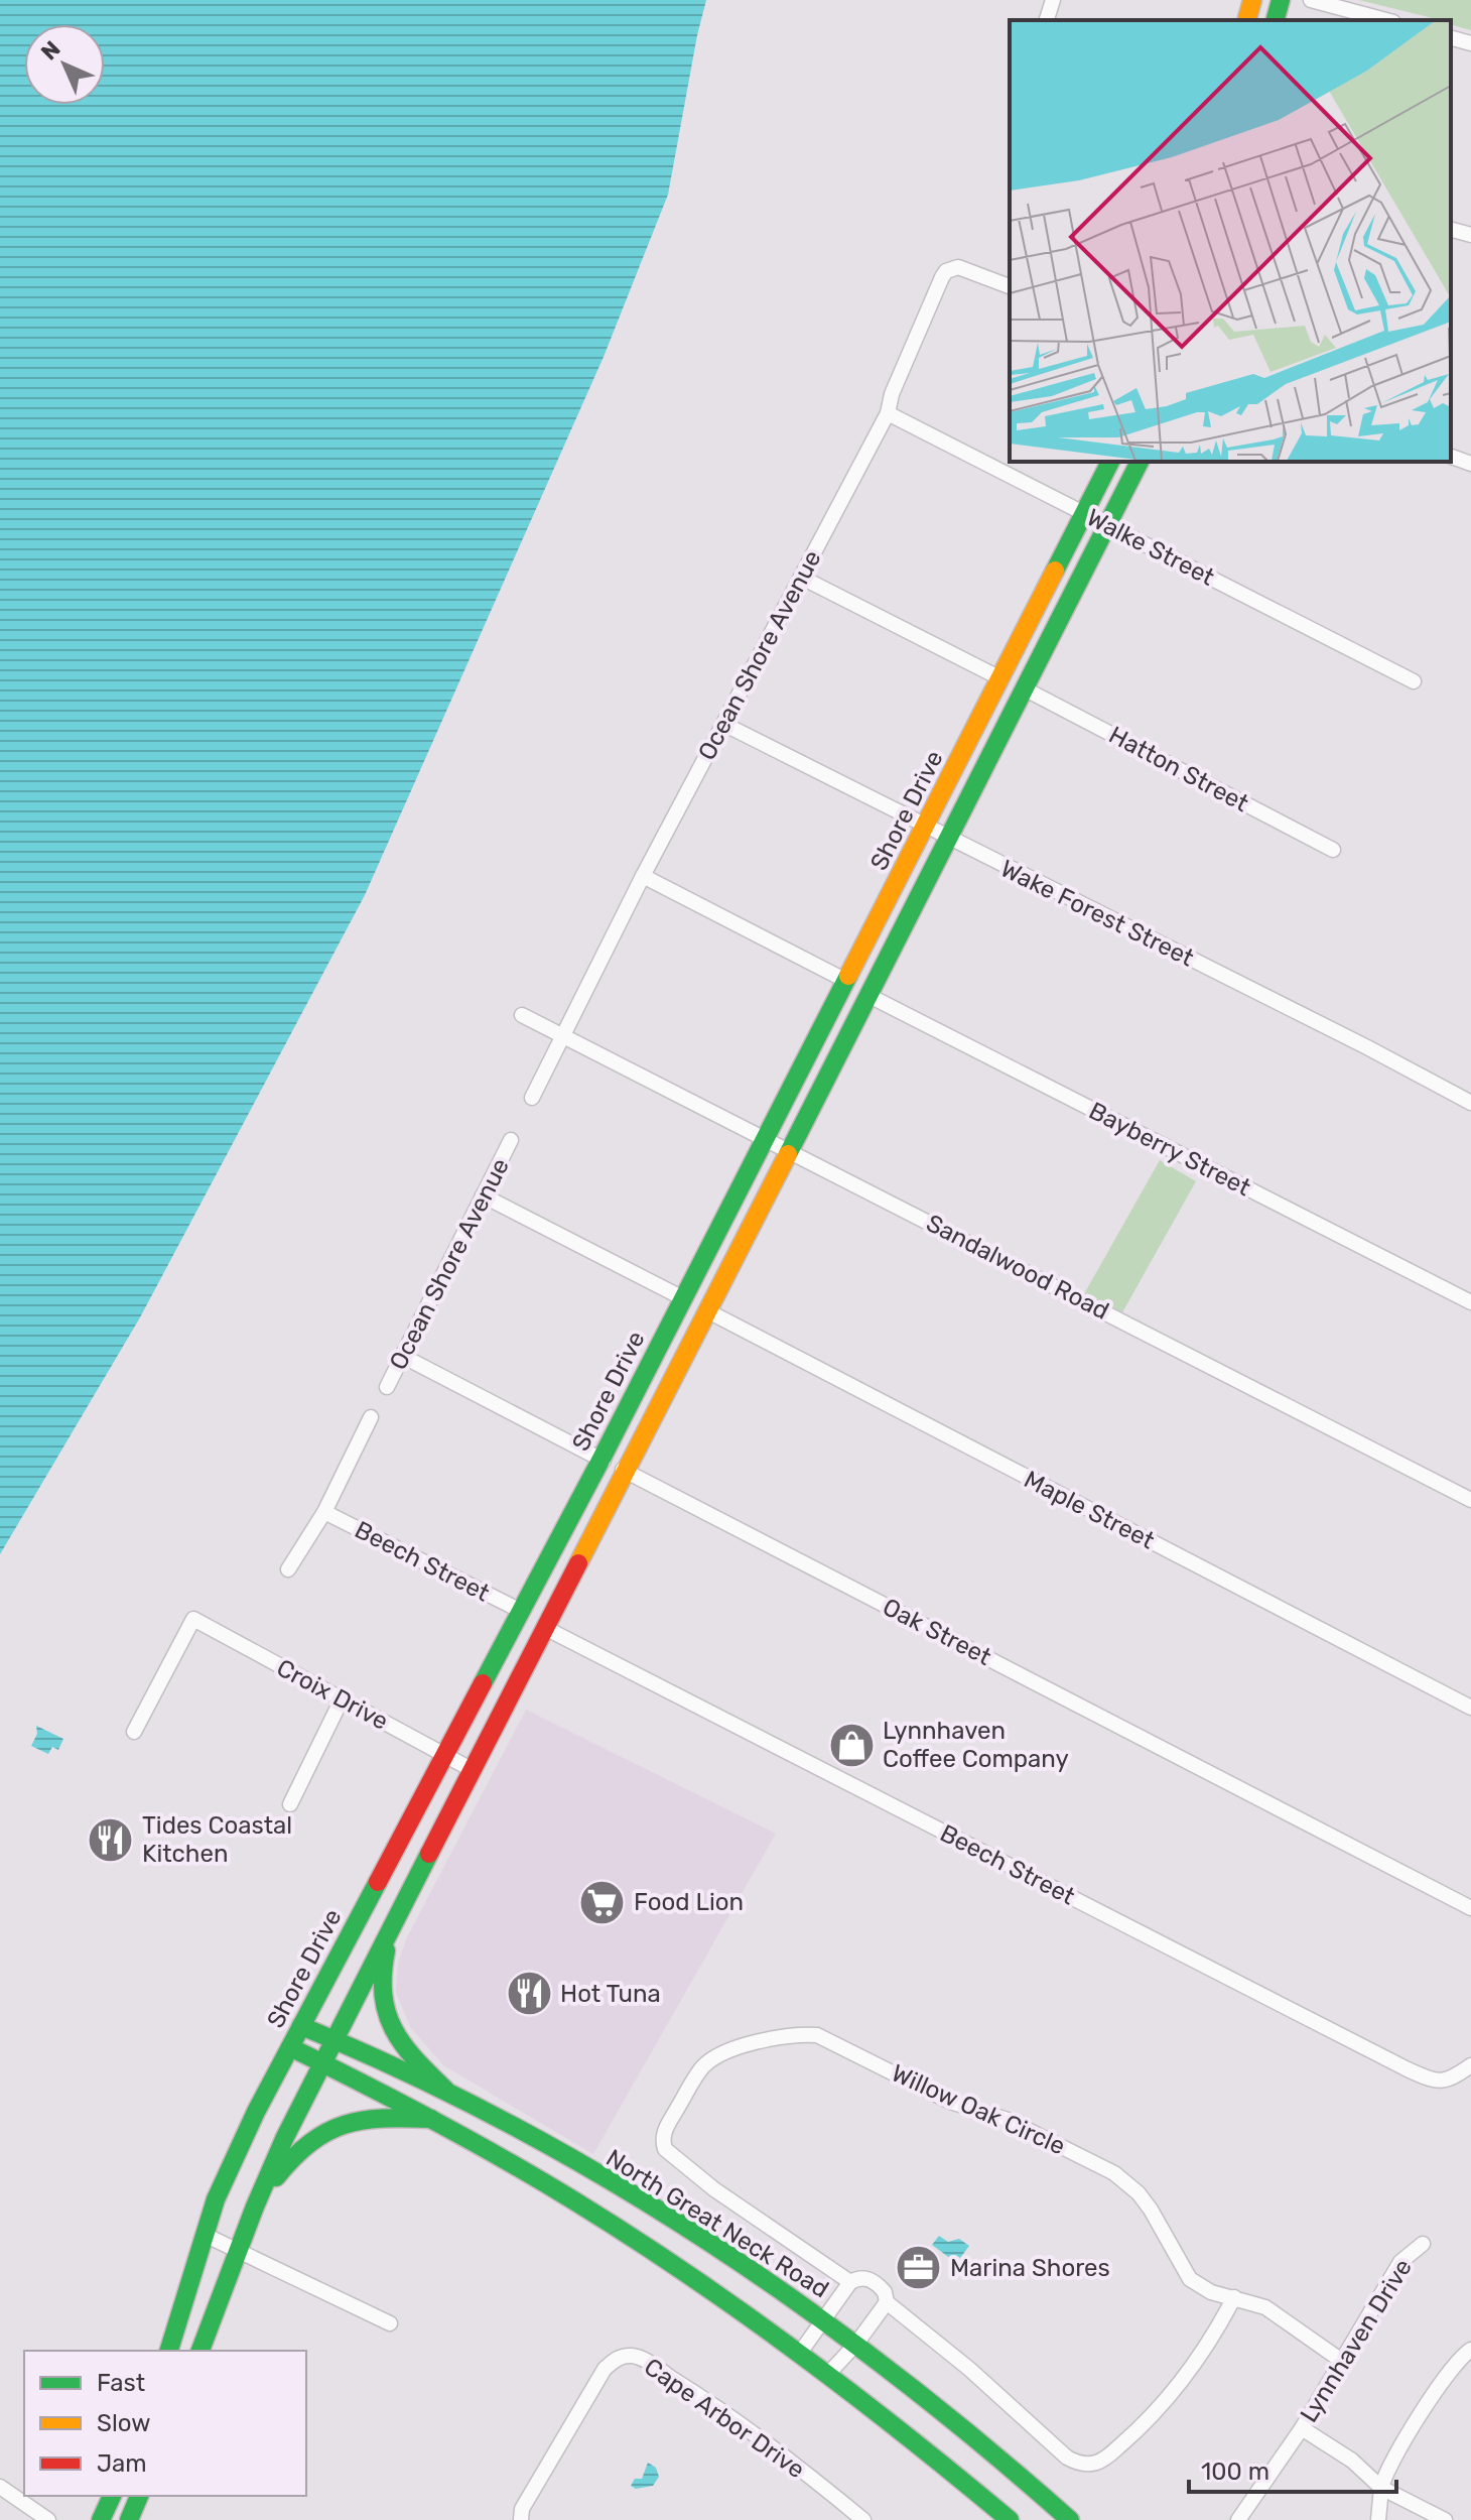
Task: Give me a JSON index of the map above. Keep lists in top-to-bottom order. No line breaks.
{"streets":{"main road":["Shore Drive","North Great Neck Road"],"street":["Walke Street","Ocean Shore Avenue","Hatton Street","Wake Forest Street","Bayberry Street","Sandalwood Road","Maple Street","Beech Street","Oak Street","Croix Drive","Willow Oak Circle","Lynnhaven Drive","Cape Arbor Drive"]},"crossings":[["Walke Street","Ocean Shore Avenue"],["Walke Street","Shore Drive"],["Ocean Shore Avenue","Wake Forest Street"],["Ocean Shore Avenue","Sandalwood Road"],["Ocean Shore Avenue","Oak Street"],["Hatton Street","Shore Drive"],["Shore Drive","Wake Forest Street"],["Shore Drive","Bayberry Street"],["Shore Drive","Sandalwood Road"],["Shore Drive","Maple Street"],["Shore Drive","Beech Street"],["Shore Drive","Oak Street"],["Shore Drive","Croix Drive"],["Shore Drive","North Great Neck Road"],["Willow Oak Circle","Lynnhaven Drive"]],"places":{"shop":["Lynnhaven Coffee Company"],"restaurant":["Tides Coastal Kitchen","Hot Tuna"],"supermarket":["Food Lion"],"office":["Marina Shores"]},"legend":["Fast","Slow","Jam"],"scale_bar":"100 m","north":"top left"}
